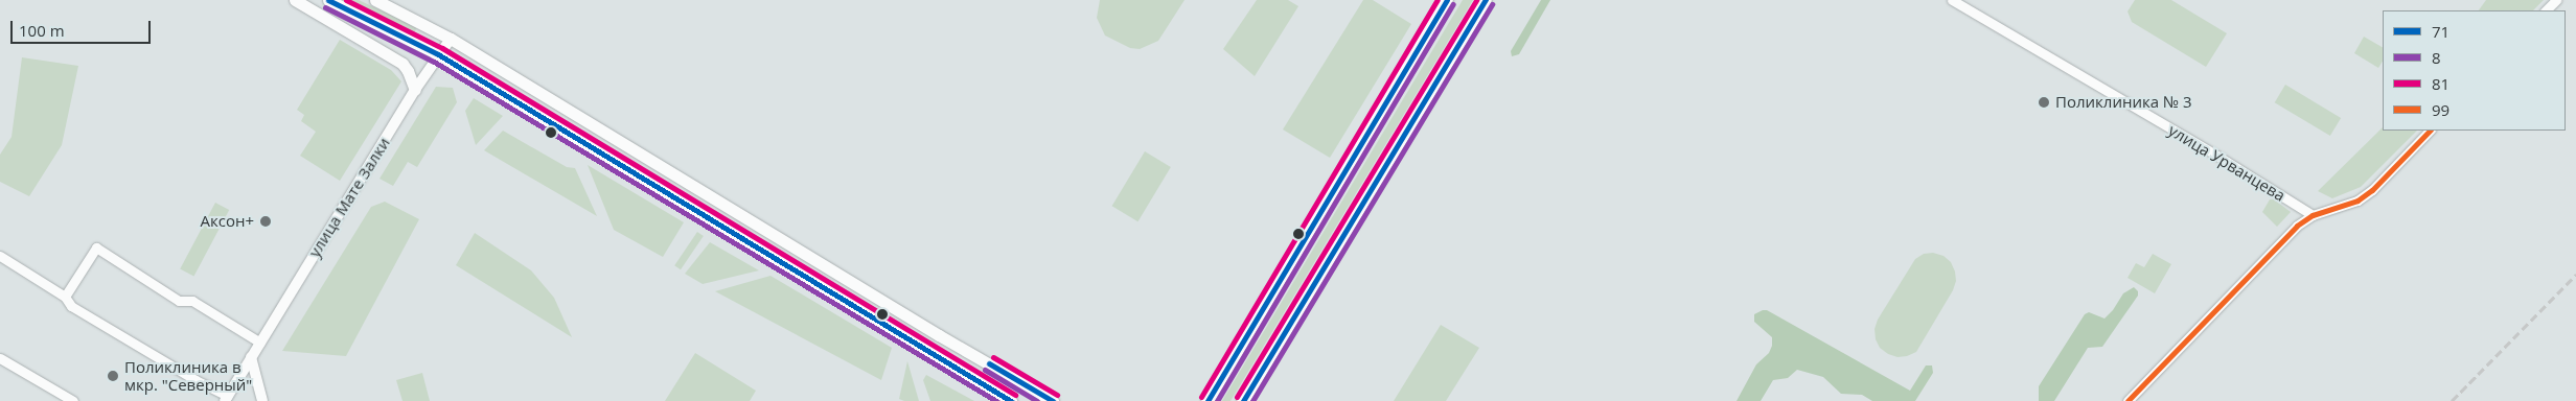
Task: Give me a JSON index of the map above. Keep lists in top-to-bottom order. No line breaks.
{"streets":{"street":["улица Урванцева","улица Мате Залки"]},"places":["Поликлиника № 3","Аксон+","Поликлиника в мкр. \"Северный\""],"lines":["transit line 71","transit line 81","transit line 8","transit line 99"],"legend":["71","8","81","99"],"scale_bar":"100 m"}
